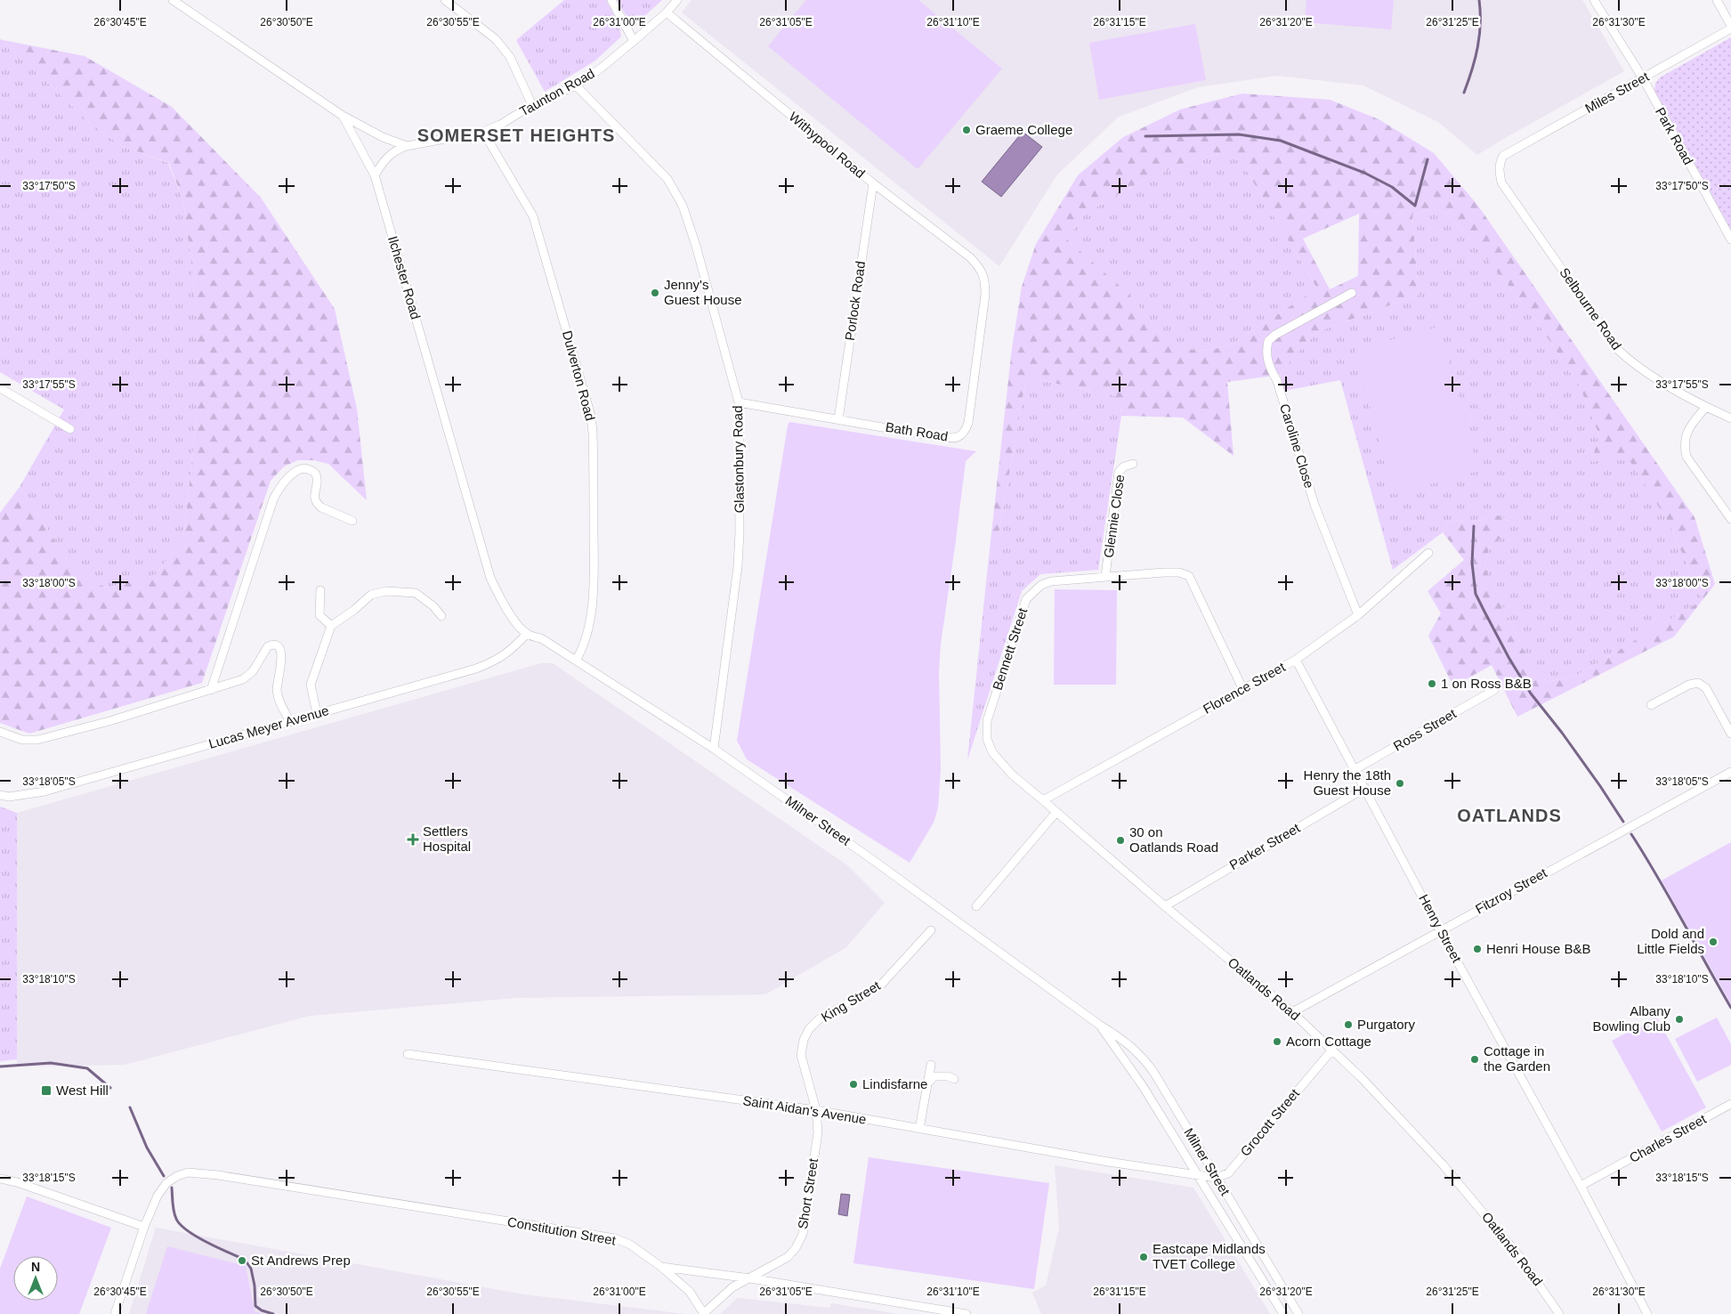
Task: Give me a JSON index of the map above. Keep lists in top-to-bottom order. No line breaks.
{"streets":{"street":["Taunton Road","Miles Street","Park Road","Withypool Road","Ilchester Road","Porlock Road","Selbourne Road","Dulverton Road","Bath Road","Caroline Close","Glastonbury Road","Glennie Close","Bennett Street","Florence Street","Lucas Meyer Avenue","Ross Street","Milner Street","Parker Street","Fitzroy Street","Henry Street","Oatlands Road","King Street","Saint Aidan's Avenue","Grocott Street","Charles Street","Short Street","Constitution Street"]},"crossings":[["Taunton Road","Withypool Road"],["Taunton Road","Ilchester Road"],["Taunton Road","Dulverton Road"],["Taunton Road","Glastonbury Road"],["Miles Street","Park Road"],["Miles Street","Selbourne Road"],["Withypool Road","Porlock Road"],["Withypool Road","Bath Road"],["Ilchester Road","Lucas Meyer Avenue"],["Ilchester Road","Milner Street"],["Porlock Road","Bath Road"],["Dulverton Road","Milner Street"],["Bath Road","Glastonbury Road"],["Caroline Close","Florence Street"],["Glastonbury Road","Milner Street"],["Glennie Close","Bennett Street"],["Bennett Street","Florence Street"],["Bennett Street","Oatlands Road"],["Florence Street","Henry Street"],["Florence Street","Oatlands Road"],["Lucas Meyer Avenue","Milner Street"],["Ross Street","Henry Street"],["Milner Street","Saint Aidan's Avenue"],["Milner Street","Grocott Street"],["Parker Street","Henry Street"],["Parker Street","Oatlands Road"],["Fitzroy Street","Henry Street"],["Fitzroy Street","Oatlands Road"],["Henry Street","Charles Street"],["Oatlands Road","Grocott Street"],["King Street","Saint Aidan's Avenue"],["King Street","Short Street"],["Saint Aidan's Avenue","Short Street"],["Short Street","Constitution Street"]],"districts":["SOMERSET HEIGHTS","OATLANDS"],"places":{"other":["Graeme College","Jenny's Guest House","1 on Ross B&B","Henry the 18th Guest House","30 on Oatlands Road","Dold and Little Fields","Henri House B&B","Albany Bowling Club","Purgatory","Acorn Cottage","Cottage in the Garden","Lindisfarne","Eastcape Midlands TVET College","St Andrews Prep"],"health":["Settlers Hospital"],"transit":["West Hill"]},"north":"top","coordinates":["26°30'45\"E","26°30'50\"E","26°30'55\"E","26°31'00\"E","26°31'05\"E","26°31'10\"E","26°31'15\"E","26°31'20\"E","26°31'25\"E","26°31'30\"E","33°17'50\"S","33°17'55\"S","33°18'00\"S","33°18'05\"S","33°18'10\"S","33°18'15\"S"]}
